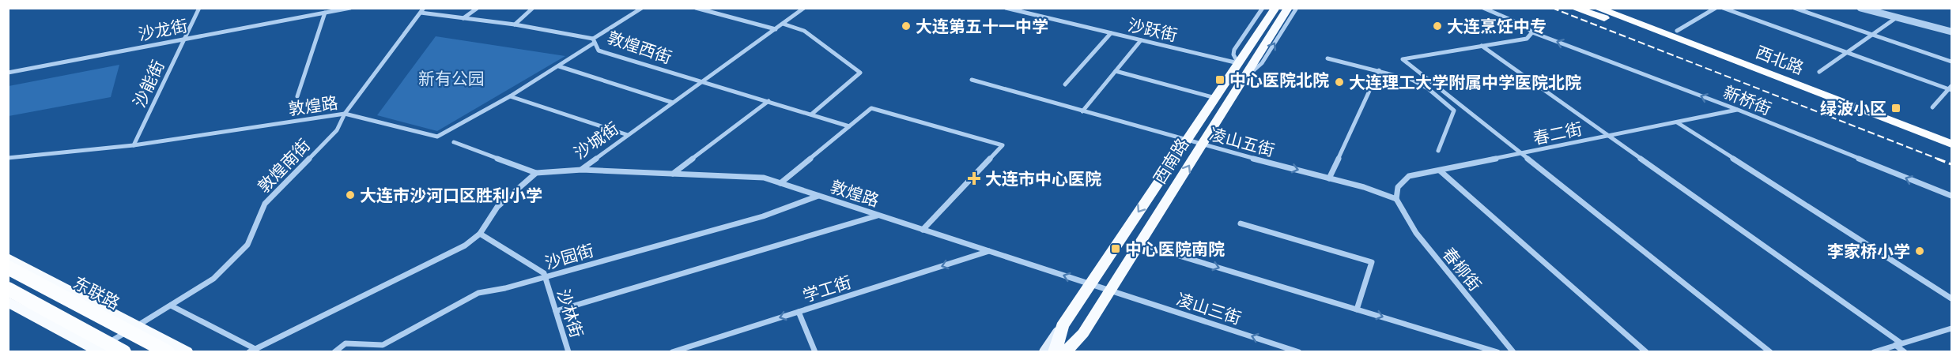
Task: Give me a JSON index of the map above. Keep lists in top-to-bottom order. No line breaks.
{"streets":{"highway":["西北路","东联路"],"main road":["西南路"],"street":["沙龙街","沙跃街","敦煌西街","沙能街","新桥街","敦煌路","春二街","沙城街","凌山五街","敦煌南街","沙园街","春柳街","学工街","凌山三街","沙林街"]},"crossings":[["沙龙街","沙能街"],["沙跃街","西南路"],["敦煌西街","敦煌路"],["敦煌西街","沙城街"],["敦煌西街","敦煌南街"],["沙能街","敦煌路"],["新桥街","春二街"],["敦煌路","沙城街"],["敦煌路","西南路"],["敦煌路","敦煌南街"],["敦煌路","沙园街"],["敦煌路","学工街"],["敦煌路","凌山三街"],["春二街","凌山五街"],["春二街","春柳街"],["凌山五街","西南路"],["凌山五街","春柳街"],["西南路","凌山三街"],["沙园街","沙林街"]],"one_way":["新桥街","学工街","凌山三街"],"parks":["新有公园"],"places":{"other":["大连第五十一中学","大连烹饪中专","大连理工大学附属中学医院北院","大连市沙河口区胜利小学","李家桥小学"],"transit":["中心医院北院","绿波小区","中心医院南院"],"health":["大连市中心医院"]}}
